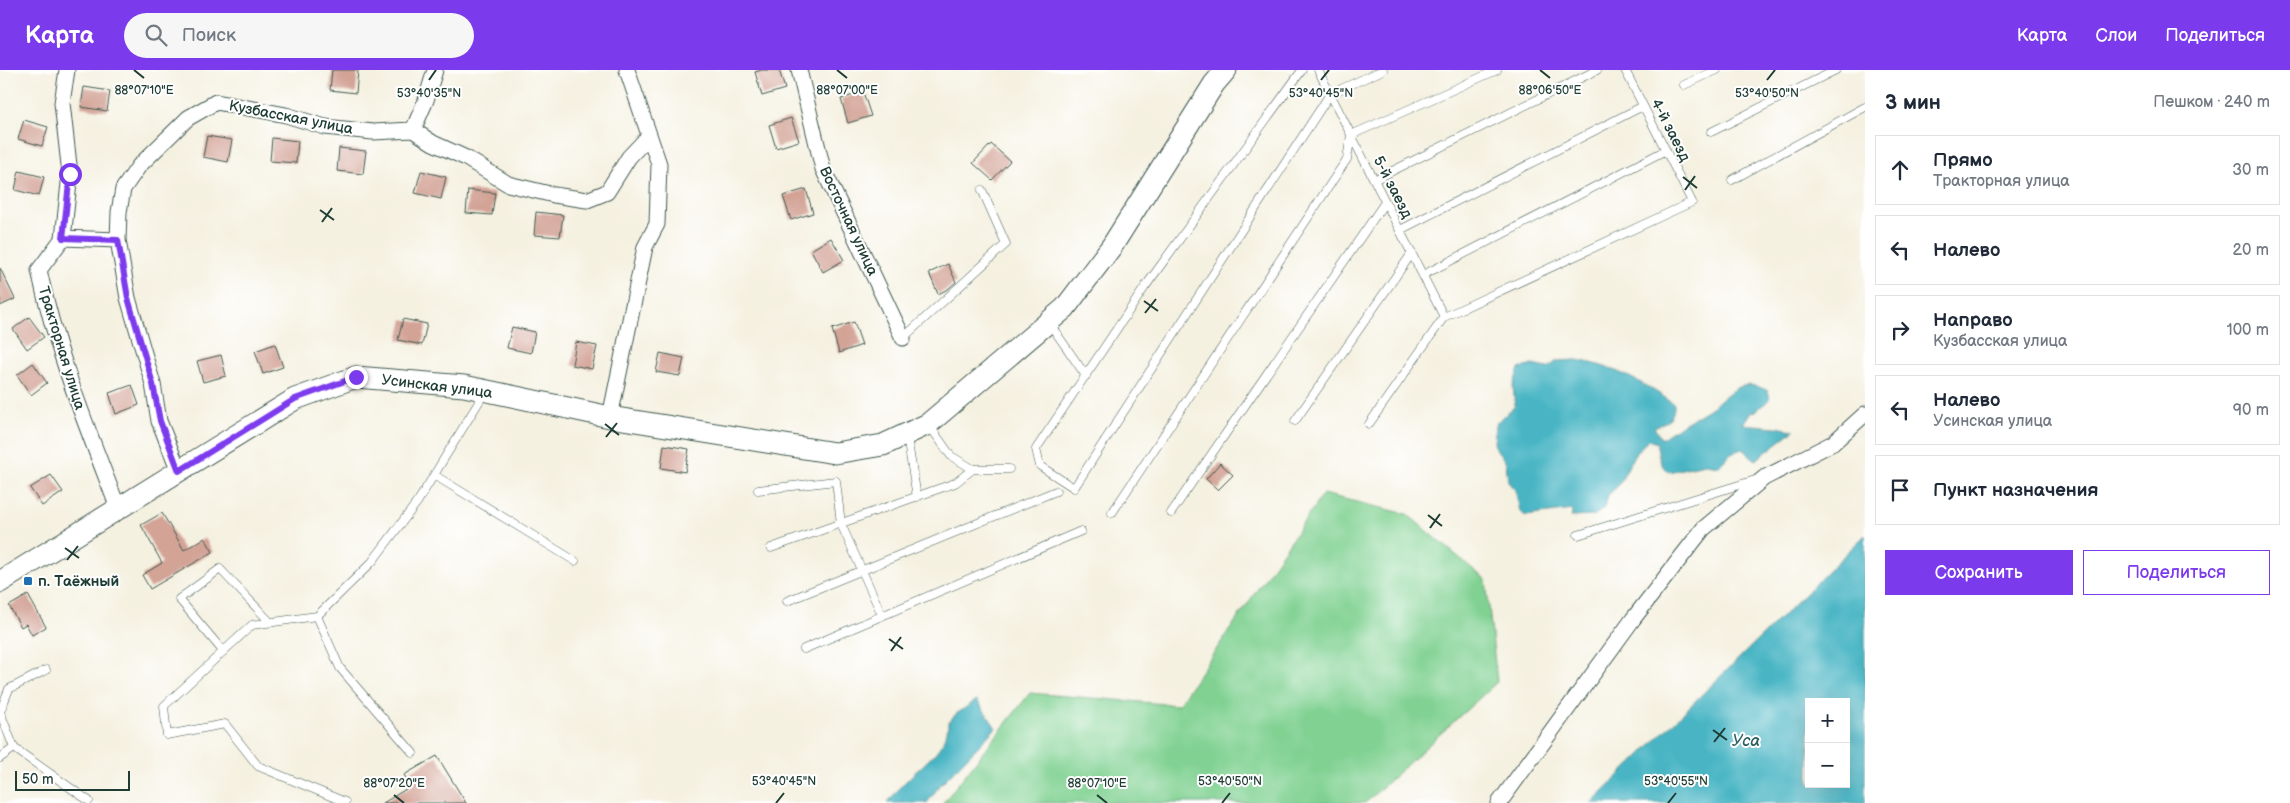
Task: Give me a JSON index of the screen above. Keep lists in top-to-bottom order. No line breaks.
{"streets":{"street":["Кузбасская улица","Восточная улица","Тракторная улица","Усинская улица"],"lane":["4-й заезд","5-й заезд"]},"crossings":[["Кузбасская улица","Усинская улица"],["4-й заезд","5-й заезд"],["Тракторная улица","Усинская улица"]],"water":["Уса"],"places":{"transit":["п. Таёжный"]},"scale_bar":"50 m","page":{"header":"Карта","search":"Поиск","nav":["Карта","Слои","Поделиться"],"heading":["3 мин","Пешком · 240 m"],"list":[["Прямо","Тракторная улица","30 m"],["Налево","20 m"],["Направо","Кузбасская улица","100 m"],["Налево","Усинская улица","90 m"],"Пункт назначения"],"buttons":["Сохранить","Поделиться"],"map_buttons":["+","−"],"scale":"50 m"},"coordinates":["88°07'10\"E","88°07'00\"E","88°06'50\"E","53°40'35\"N","53°40'45\"N","53°40'50\"N","53°40'55\"N","88°07'20\"E"]}
